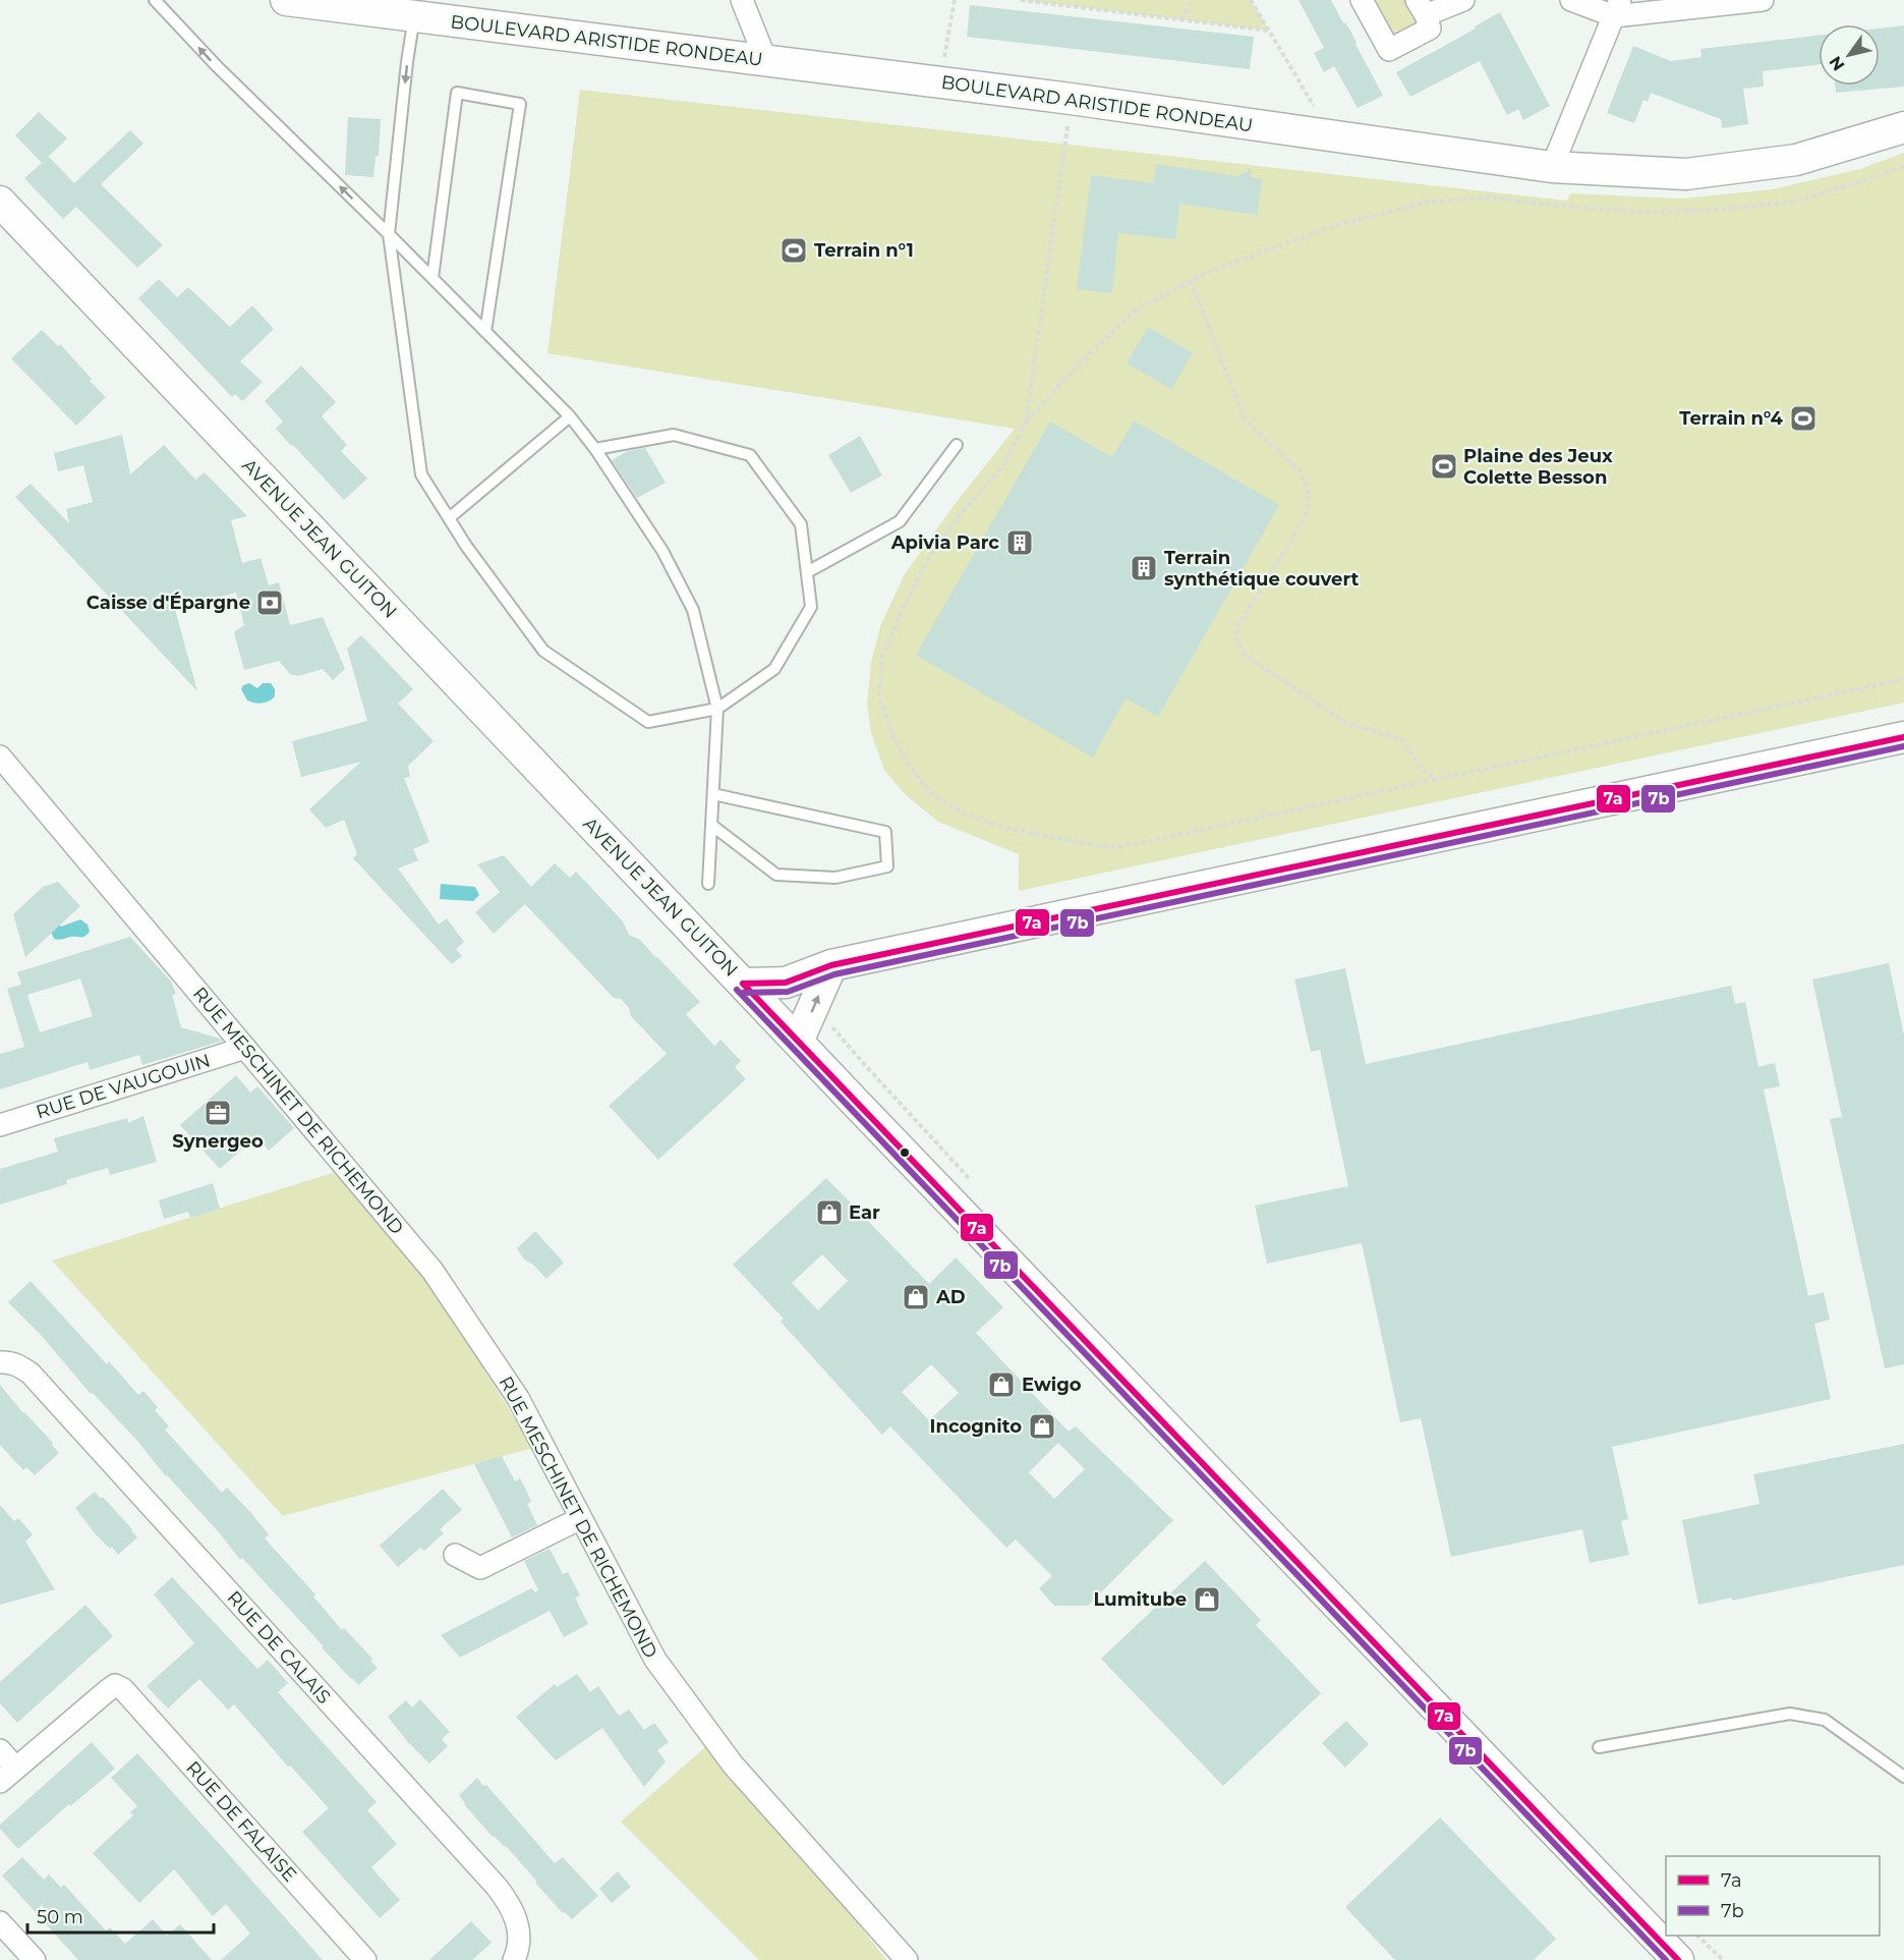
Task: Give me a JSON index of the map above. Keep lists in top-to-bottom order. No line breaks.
{"streets":{"street":["BOULEVARD ARISTIDE RONDEAU","AVENUE JEAN GUITON","RUE DE VAUGOUIN","RUE MESCHINET DE RICHEMOND","RUE DE CALAIS","RUE DE FALAISE"]},"crossings":[["RUE DE VAUGOUIN","RUE MESCHINET DE RICHEMOND"]],"places":{"sports":["Terrain n°1","Terrain n°4","Plaine des Jeux Colette Besson"],"building":["Apivia Parc","Terrain synthétique couvert"],"bank":["Caisse d'Épargne"],"office":["Synergeo"],"shop":["Ear","AD","Ewigo","Incognito","Lumitube"]},"lines":["transit line 7a","transit line 7b"],"legend":["7a","7b"],"scale_bar":"50 m","north":"bottom left"}
